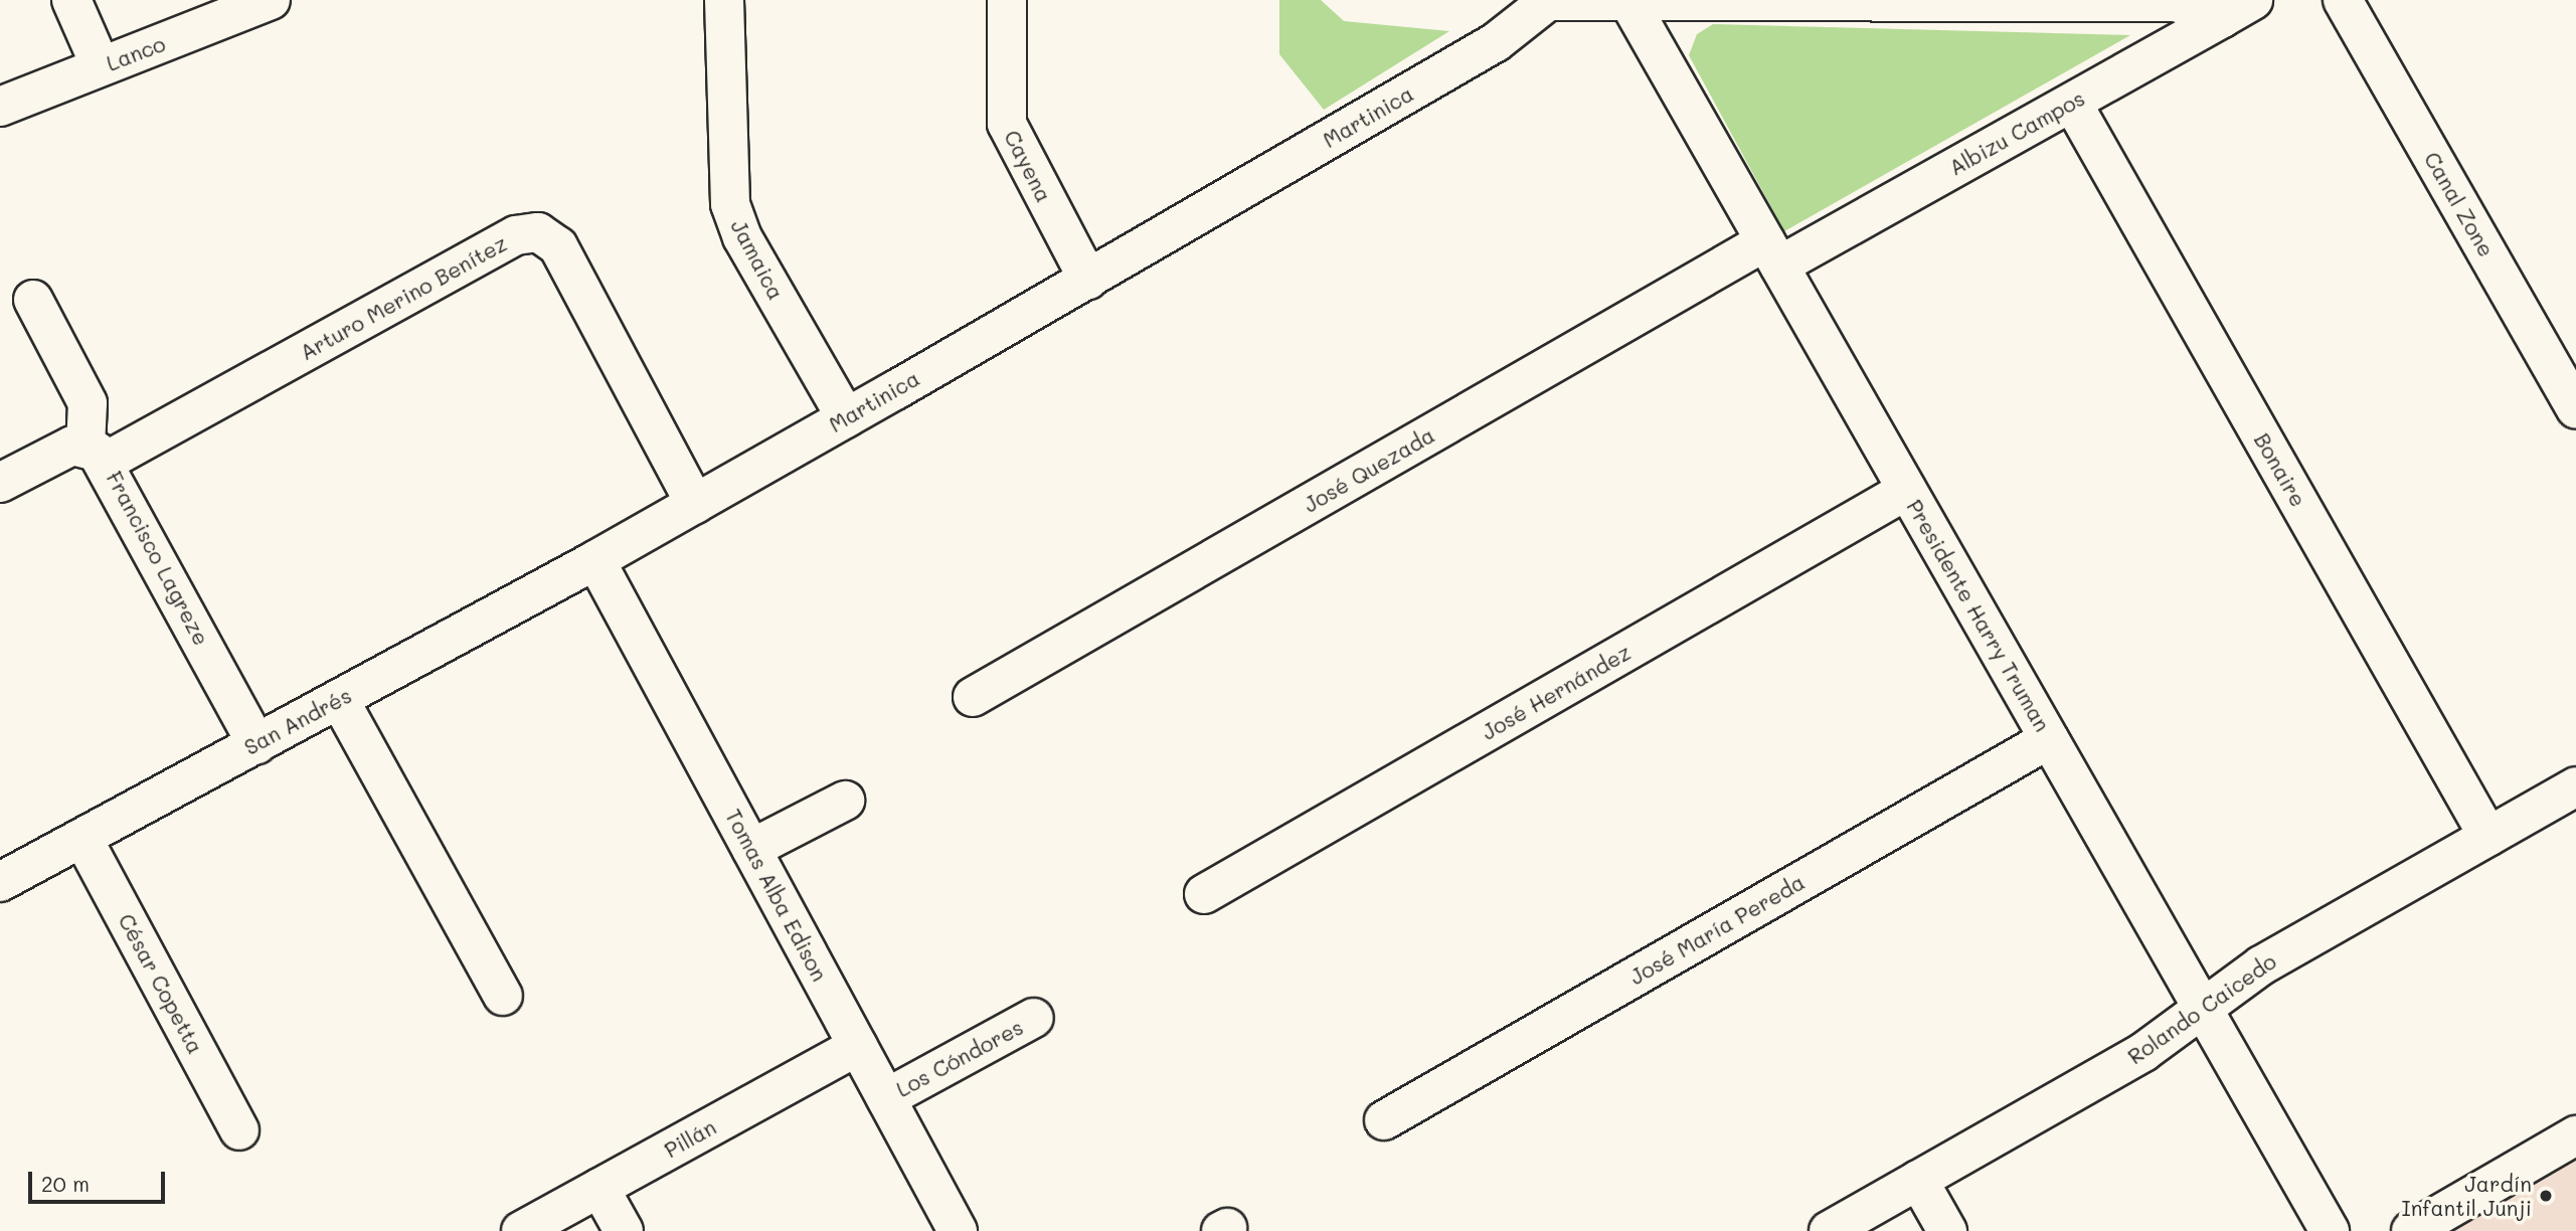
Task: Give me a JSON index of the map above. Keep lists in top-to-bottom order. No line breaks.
{"streets":{"street":["Lanco","Martinica","Albizu Campos","Cayena","Canal Zone","Jamaica","Arturo Merino Benítez","José Quezada","Bonaire","Francisco Lagreze","Presidente Harry Truman","José Hernández","San Andrés","Tomas Alba Edison","José María Pereda","César Copetta","Rolando Caicedo","Los Cóndores","Pillán"]},"crossings":[["Martinica","Albizu Campos"],["Martinica","Cayena"],["Martinica","Jamaica"],["Martinica","Arturo Merino Benítez"],["Martinica","Presidente Harry Truman"],["Martinica","San Andrés"],["Martinica","Tomas Alba Edison"],["Albizu Campos","José Quezada"],["Albizu Campos","Bonaire"],["Albizu Campos","Presidente Harry Truman"],["Arturo Merino Benítez","Francisco Lagreze"],["José Quezada","Presidente Harry Truman"],["Bonaire","Rolando Caicedo"],["Francisco Lagreze","San Andrés"],["Presidente Harry Truman","José Hernández"],["Presidente Harry Truman","José María Pereda"],["Presidente Harry Truman","Rolando Caicedo"],["San Andrés","Tomas Alba Edison"],["San Andrés","César Copetta"],["Tomas Alba Edison","Los Cóndores"],["Tomas Alba Edison","Pillán"]],"places":["Jardín Infantil Junji"],"scale_bar":"20 m"}
